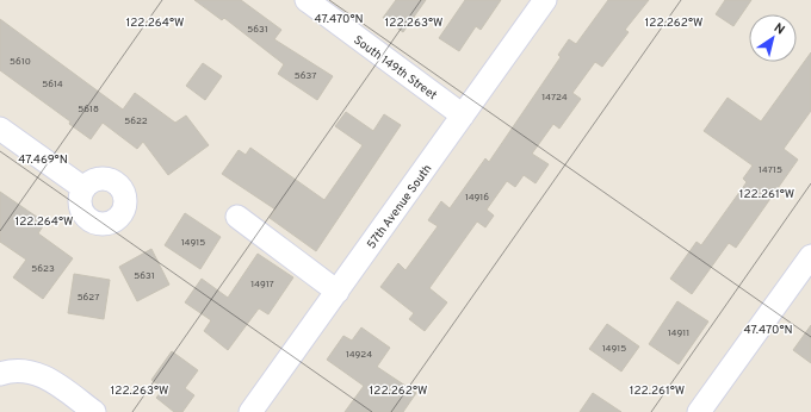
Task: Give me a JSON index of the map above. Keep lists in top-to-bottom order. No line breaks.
{"streets":{"street":["South 149th Street","57th Avenue South"]},"crossings":[["South 149th Street","57th Avenue South"]],"house_numbers":["5631","5610","5637","5614","14724","5618","5622","14715","14916","14915","5623","5631","14917","5627","14911","14915","14924"],"north":"top right","coordinates":["47.470°N","122.264°W","122.263°W","122.262°W","47.469°N","122.261°W"]}
